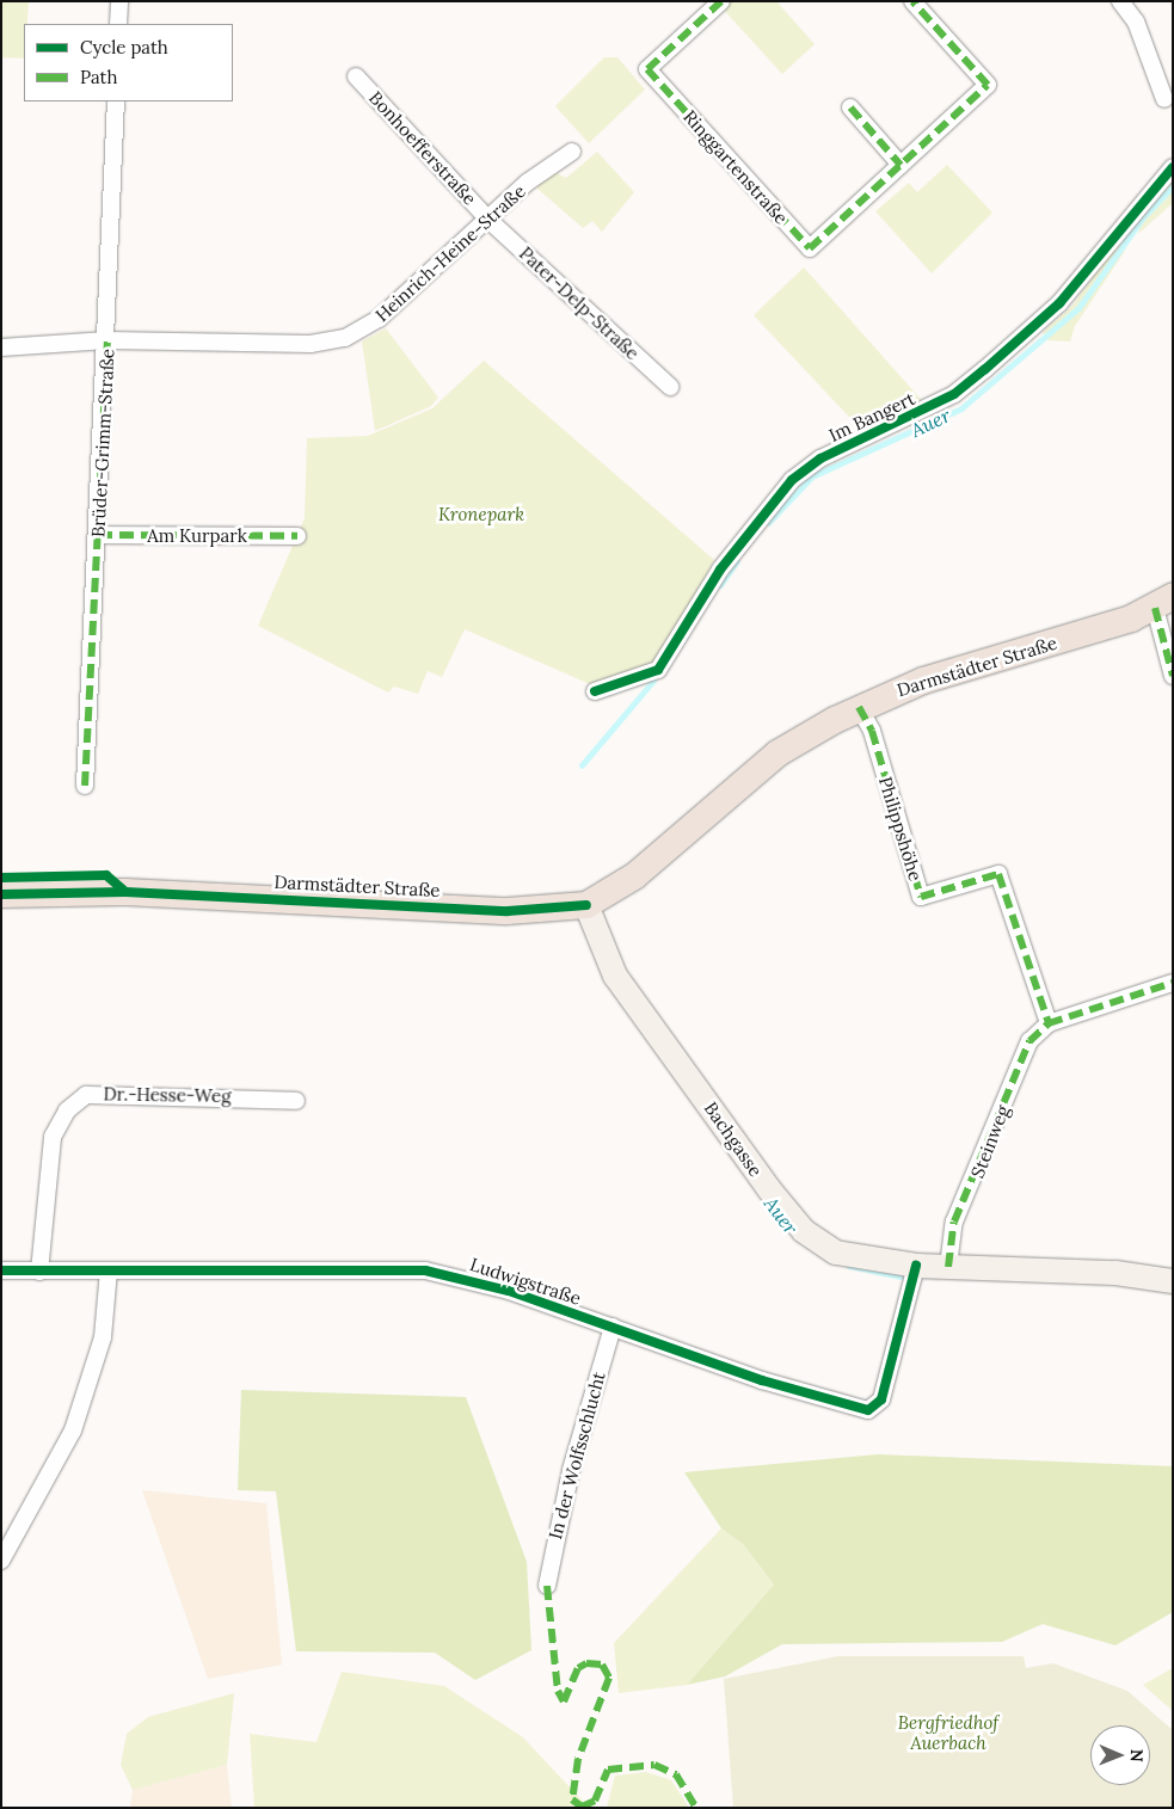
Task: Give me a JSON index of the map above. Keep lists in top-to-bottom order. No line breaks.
{"streets":{"main road":["Darmstädter Straße","Bachgasse"],"street":["Bonhoefferstraße","Ringgartenstraße","Heinrich-Heine-Straße","Pater-Delp-Straße","Im Bangert","Brüder-Grimm-Straße","Am Kurpark","Philippshöhe","Dr.-Hesse-Weg","Steinweg","Ludwigstraße","In der Wolfsschlucht"]},"crossings":[["Bonhoefferstraße","Heinrich-Heine-Straße"],["Bonhoefferstraße","Pater-Delp-Straße"],["Heinrich-Heine-Straße","Pater-Delp-Straße"],["Heinrich-Heine-Straße","Brüder-Grimm-Straße"],["Brüder-Grimm-Straße","Am Kurpark"],["Darmstädter Straße","Philippshöhe"],["Darmstädter Straße","Bachgasse"],["Philippshöhe","Steinweg"],["Dr.-Hesse-Weg","Ludwigstraße"],["Bachgasse","Steinweg"],["Bachgasse","Ludwigstraße"],["Ludwigstraße","In der Wolfsschlucht"]],"water":["Auer"],"parks":["Kronepark","Bergfriedhof Auerbach"],"legend":["Cycle path","Path"],"north":"right"}
